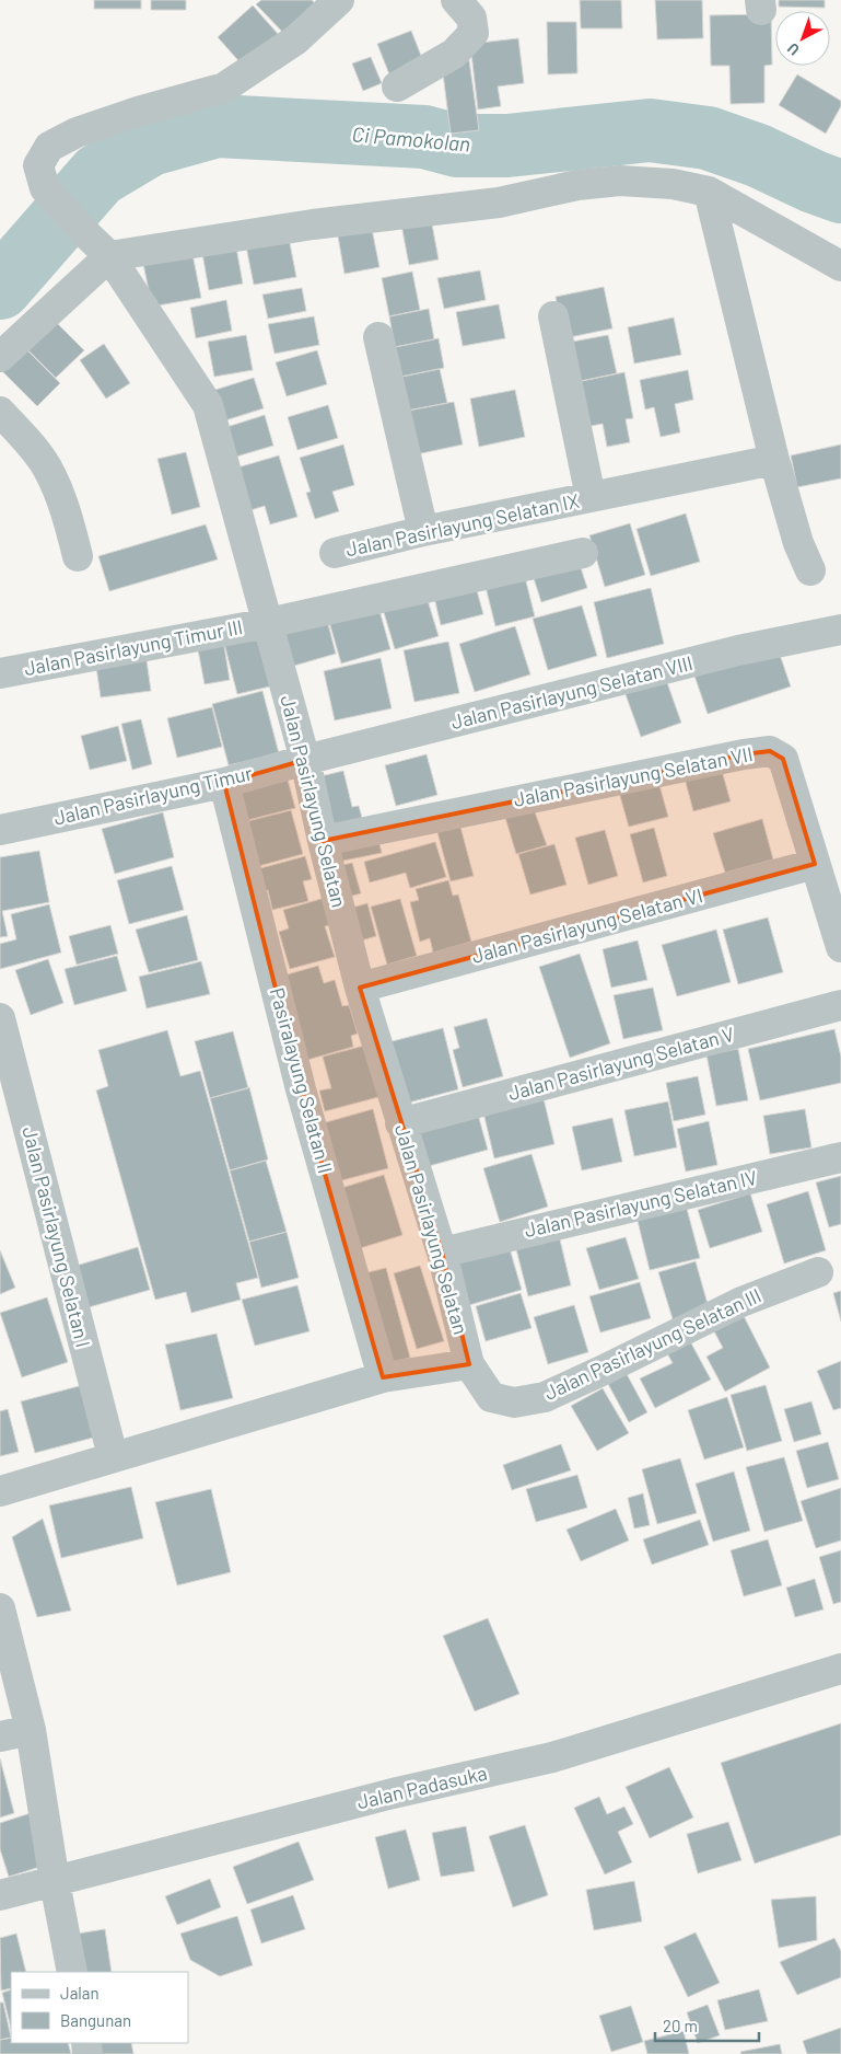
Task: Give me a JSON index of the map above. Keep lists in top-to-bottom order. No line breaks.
{"streets":{"street":["Jalan Pasirlayung Selatan IX","Jalan Pasirlayung Timur III","Jalan Pasirlayung Selatan VIII","Jalan Pasirlayung Selatan VII","Jalan Pasirlayung Timur","Jalan Pasirlayung Selatan","Jalan Pasirlayung Selatan VI","Jalan Pasirlayung Selatan V","Pasiralayung Selatan II","Jalan Pasirlayung Selatan IV","Jalan Pasirlayung Selatan I","Jalan Pasirlayung Selatan III","Jalan Padasuka"]},"crossings":[["Jalan Pasirlayung Timur III","Jalan Pasirlayung Selatan"],["Jalan Pasirlayung Selatan VIII","Jalan Pasirlayung Timur"],["Jalan Pasirlayung Selatan VIII","Jalan Pasirlayung Selatan"],["Jalan Pasirlayung Selatan VII","Jalan Pasirlayung Selatan"],["Jalan Pasirlayung Selatan VII","Jalan Pasirlayung Selatan VI"],["Jalan Pasirlayung Timur","Jalan Pasirlayung Selatan"],["Jalan Pasirlayung Timur","Pasiralayung Selatan II"],["Jalan Pasirlayung Selatan","Jalan Pasirlayung Selatan VI"],["Jalan Pasirlayung Selatan","Jalan Pasirlayung Selatan V"],["Jalan Pasirlayung Selatan","Jalan Pasirlayung Selatan IV"],["Jalan Pasirlayung Selatan","Jalan Pasirlayung Selatan III"]],"water":["Ci Pamokolan"],"legend":["Jalan","Bangunan"],"scale_bar":"20 m","north":"bottom left"}
